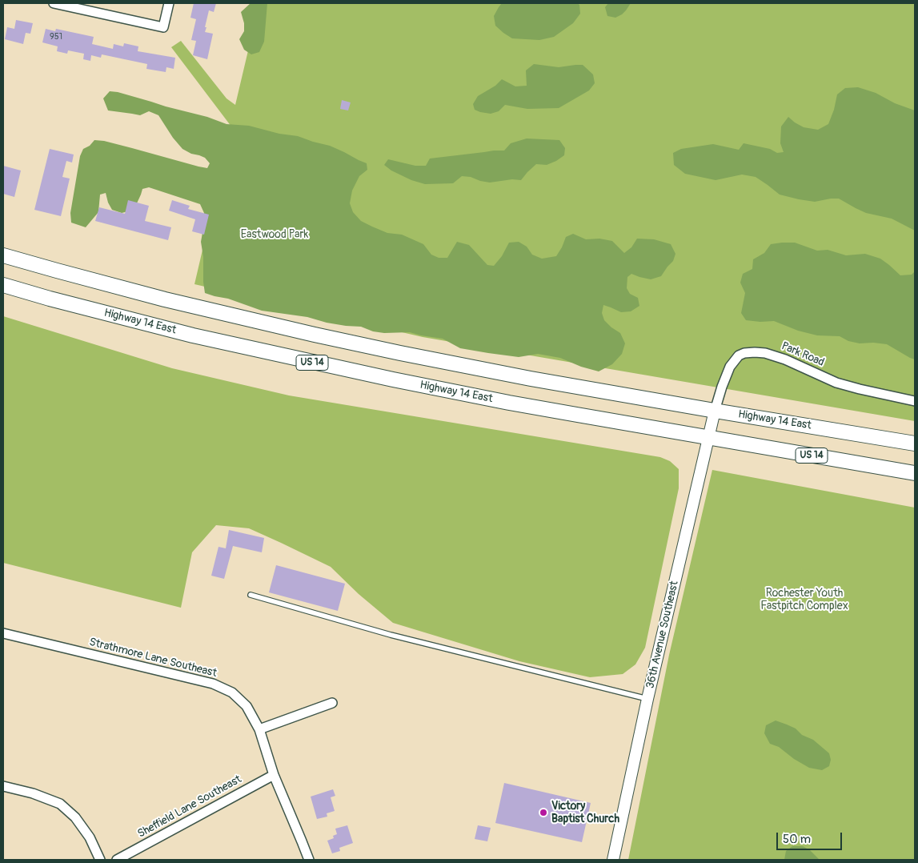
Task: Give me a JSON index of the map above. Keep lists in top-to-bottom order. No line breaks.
{"streets":{"main road":["Highway 14 East","US 14"],"street":["Park Road","36th Avenue Southeast","Strathmore Lane Southeast","Sheffield Lane Southeast"]},"crossings":[["Highway 14 East","Park Road"],["Highway 14 East","36th Avenue Southeast"],["Park Road","36th Avenue Southeast"],["Strathmore Lane Southeast","Sheffield Lane Southeast"]],"parks":["Eastwood Park","Rochester Youth Fastpitch Complex"],"places":["Victory Baptist Church"],"house_numbers":["951"],"scale_bar":"50 m"}
